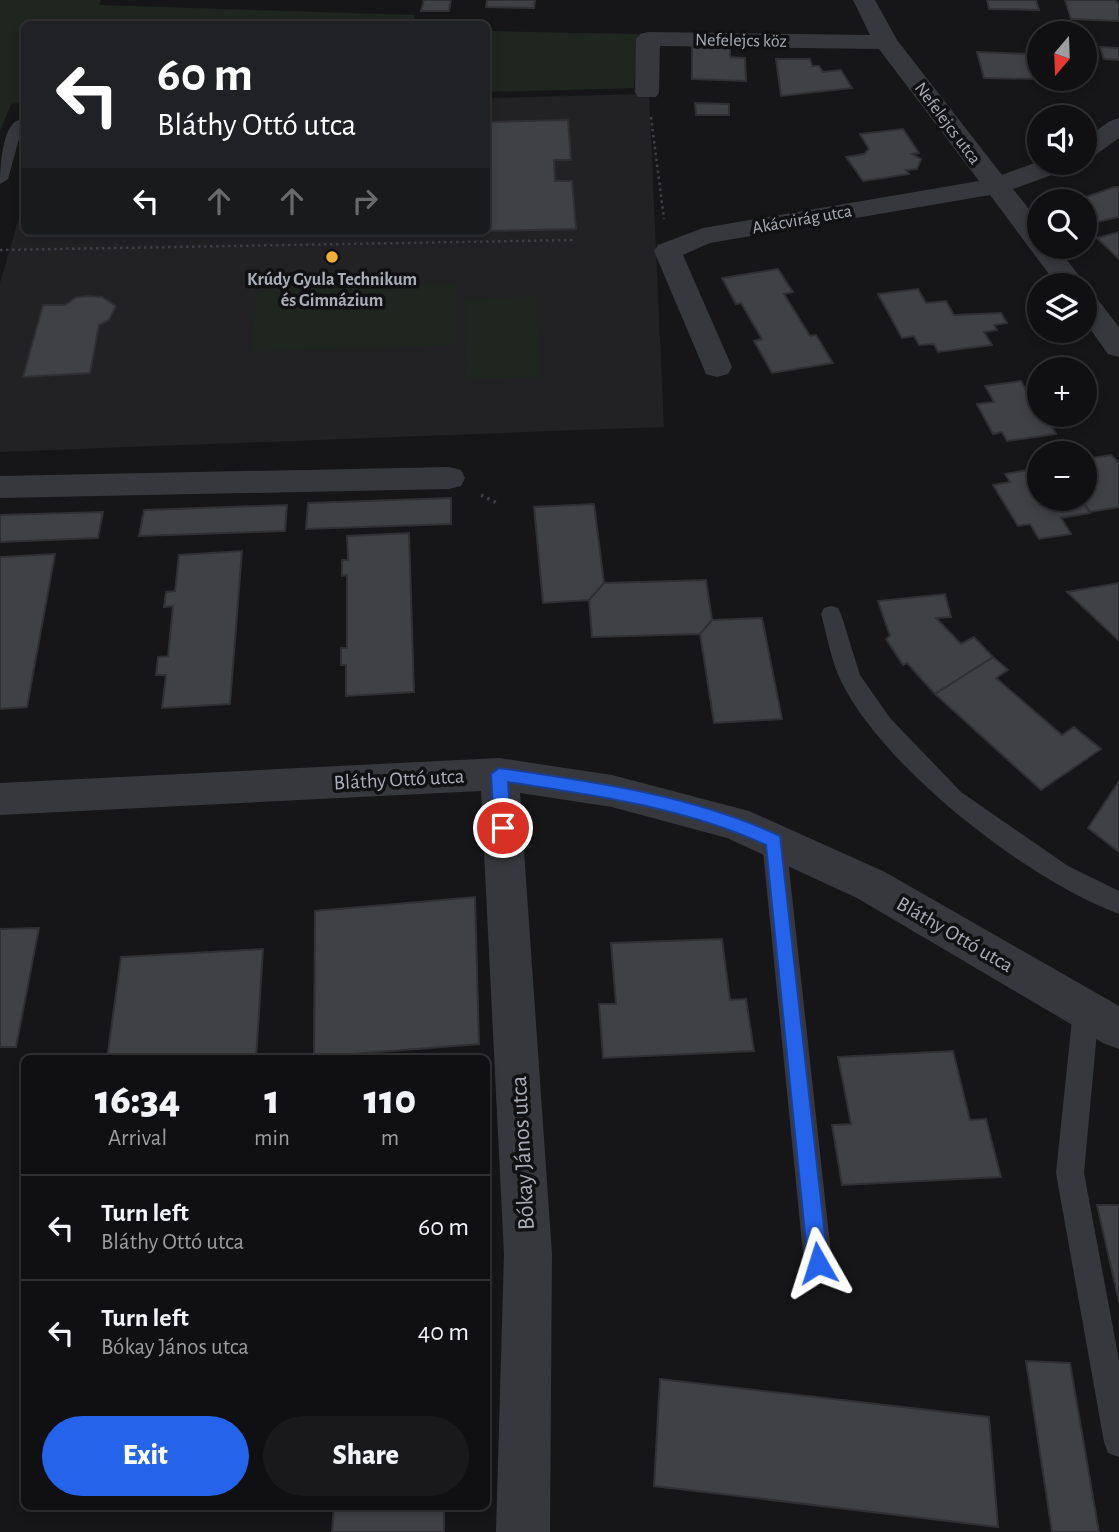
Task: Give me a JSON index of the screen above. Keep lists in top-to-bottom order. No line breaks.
{"streets":{"street":["Nefelejcs köz","Nefelejcs utca","Akácvirág utca","Bláthy Ottó utca","Bókay János utca"]},"crossings":[["Nefelejcs köz","Nefelejcs utca"],["Nefelejcs utca","Akácvirág utca"],["Bláthy Ottó utca","Bókay János utca"]],"places":["Krúdy Gyula Technikum és Gimnázium"],"north":"bottom","page":{"map_buttons":["+","−"],"turn":["60 m","Bláthy Ottó utca"],"eta":["16:34","Arrival","1","min","110","m"],"list":[{"name":"Turn left","note":"Bláthy Ottó utca","value":"60 m"},{"name":"Turn left","note":"Bókay János utca","value":"40 m"}],"buttons":["Exit","Share"]}}
